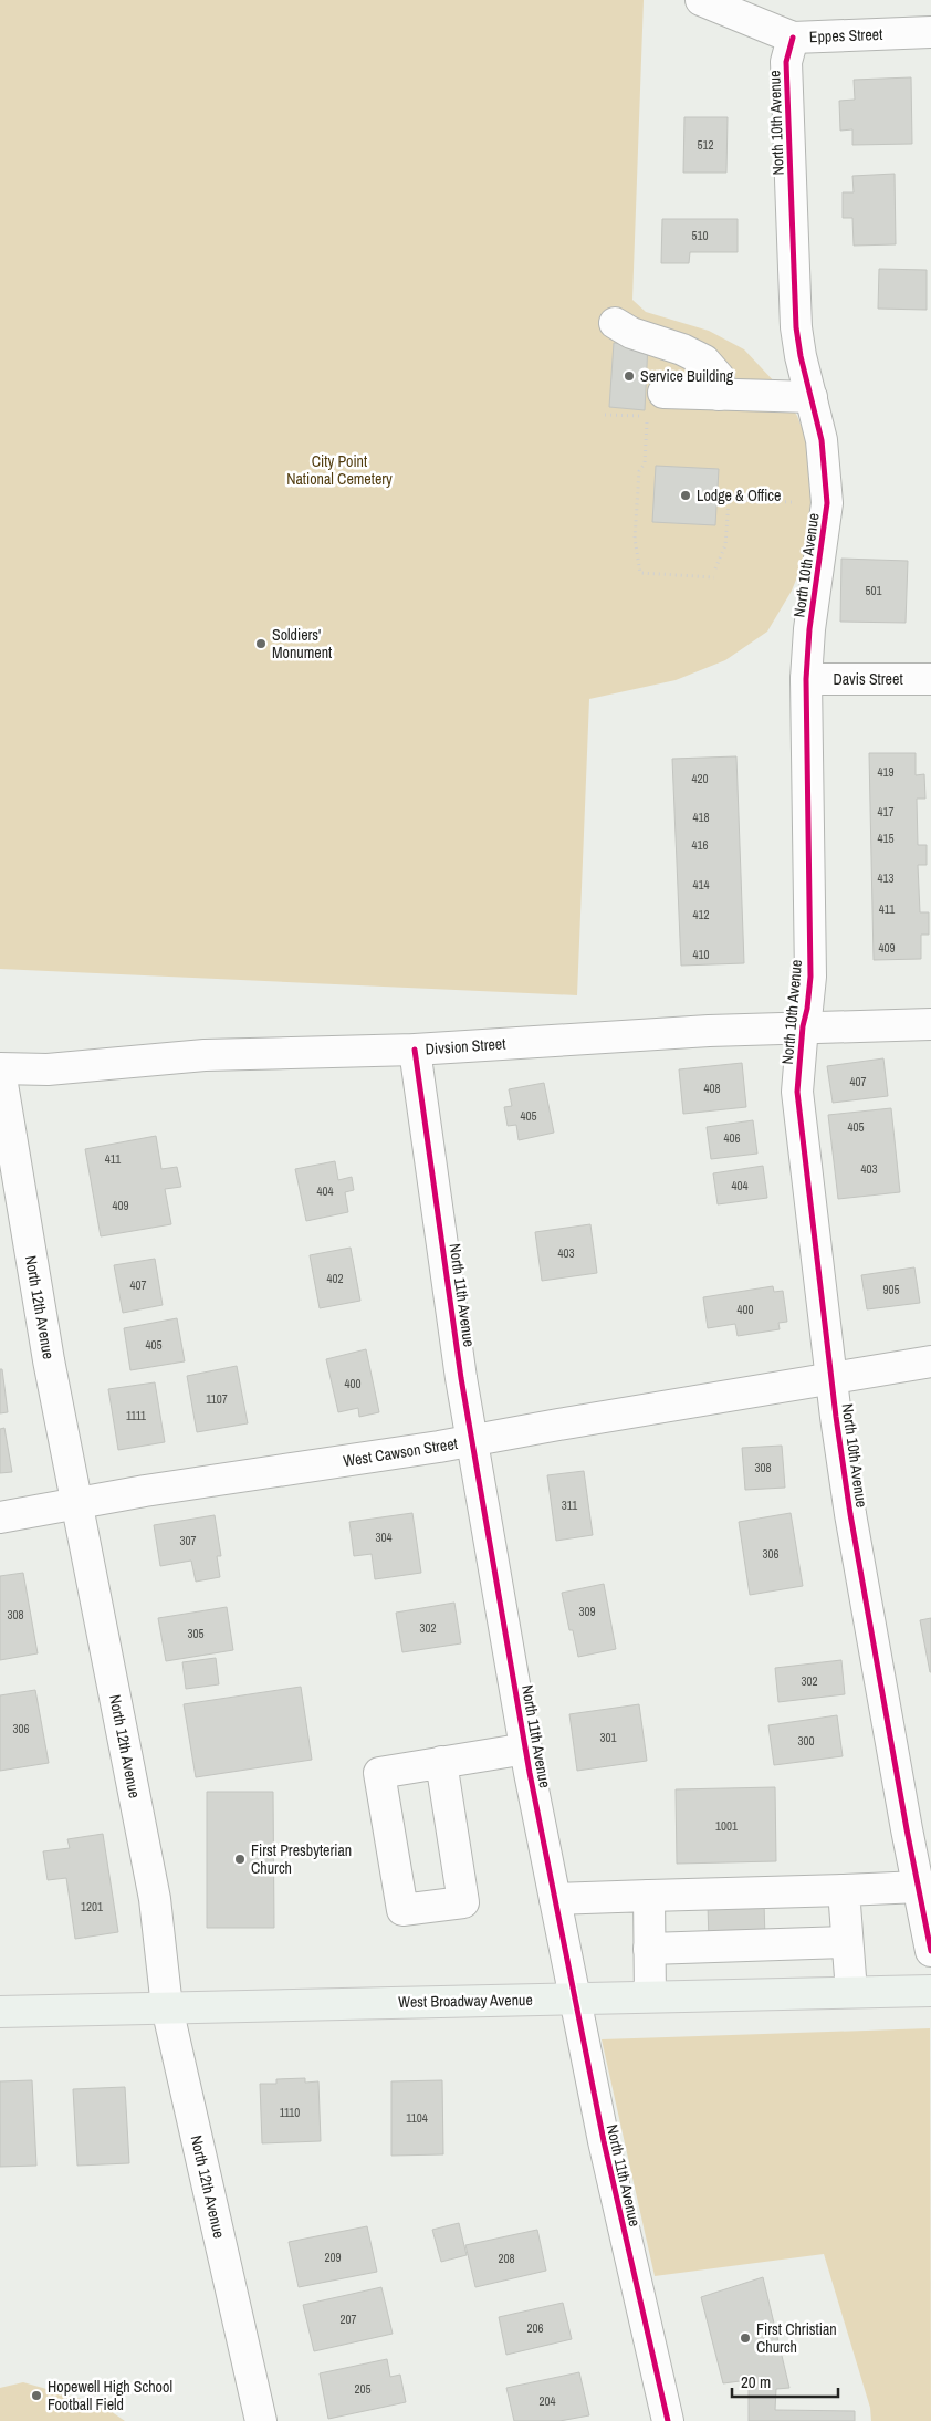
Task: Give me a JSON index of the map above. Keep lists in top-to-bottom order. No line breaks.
{"streets":{"main road":["West Broadway Avenue"],"street":["Eppes Street","North 10th Avenue","Davis Street","Divsion Street","North 11th Avenue","North 12th Avenue","West Cawson Street"]},"crossings":[["Eppes Street","North 10th Avenue"],["North 10th Avenue","Davis Street"],["North 10th Avenue","Divsion Street"],["North 10th Avenue","West Cawson Street"],["Divsion Street","North 11th Avenue"],["Divsion Street","North 12th Avenue"],["North 11th Avenue","West Cawson Street"],["North 11th Avenue","West Broadway Avenue"],["North 12th Avenue","West Cawson Street"],["North 12th Avenue","West Broadway Avenue"]],"parks":["City Point National Cemetery"],"places":["Service Building","Lodge & Office","Soldiers' Monument","First Presbyterian Church","First Christian Church","Hopewell High School Football Field"],"house_numbers":["512","510","501","419","420","417","418","415","416","413","414","411","412","409","410","407","408","405","405","406","411","403","404","404","409","403","402","407","905","400","405","400","1107","1111","308","311","304","307","306","309","308","302","305","302","306","301","300","1001","1201","1110","1104","209","208","207","206","205","204"],"scale_bar":"20 m"}
